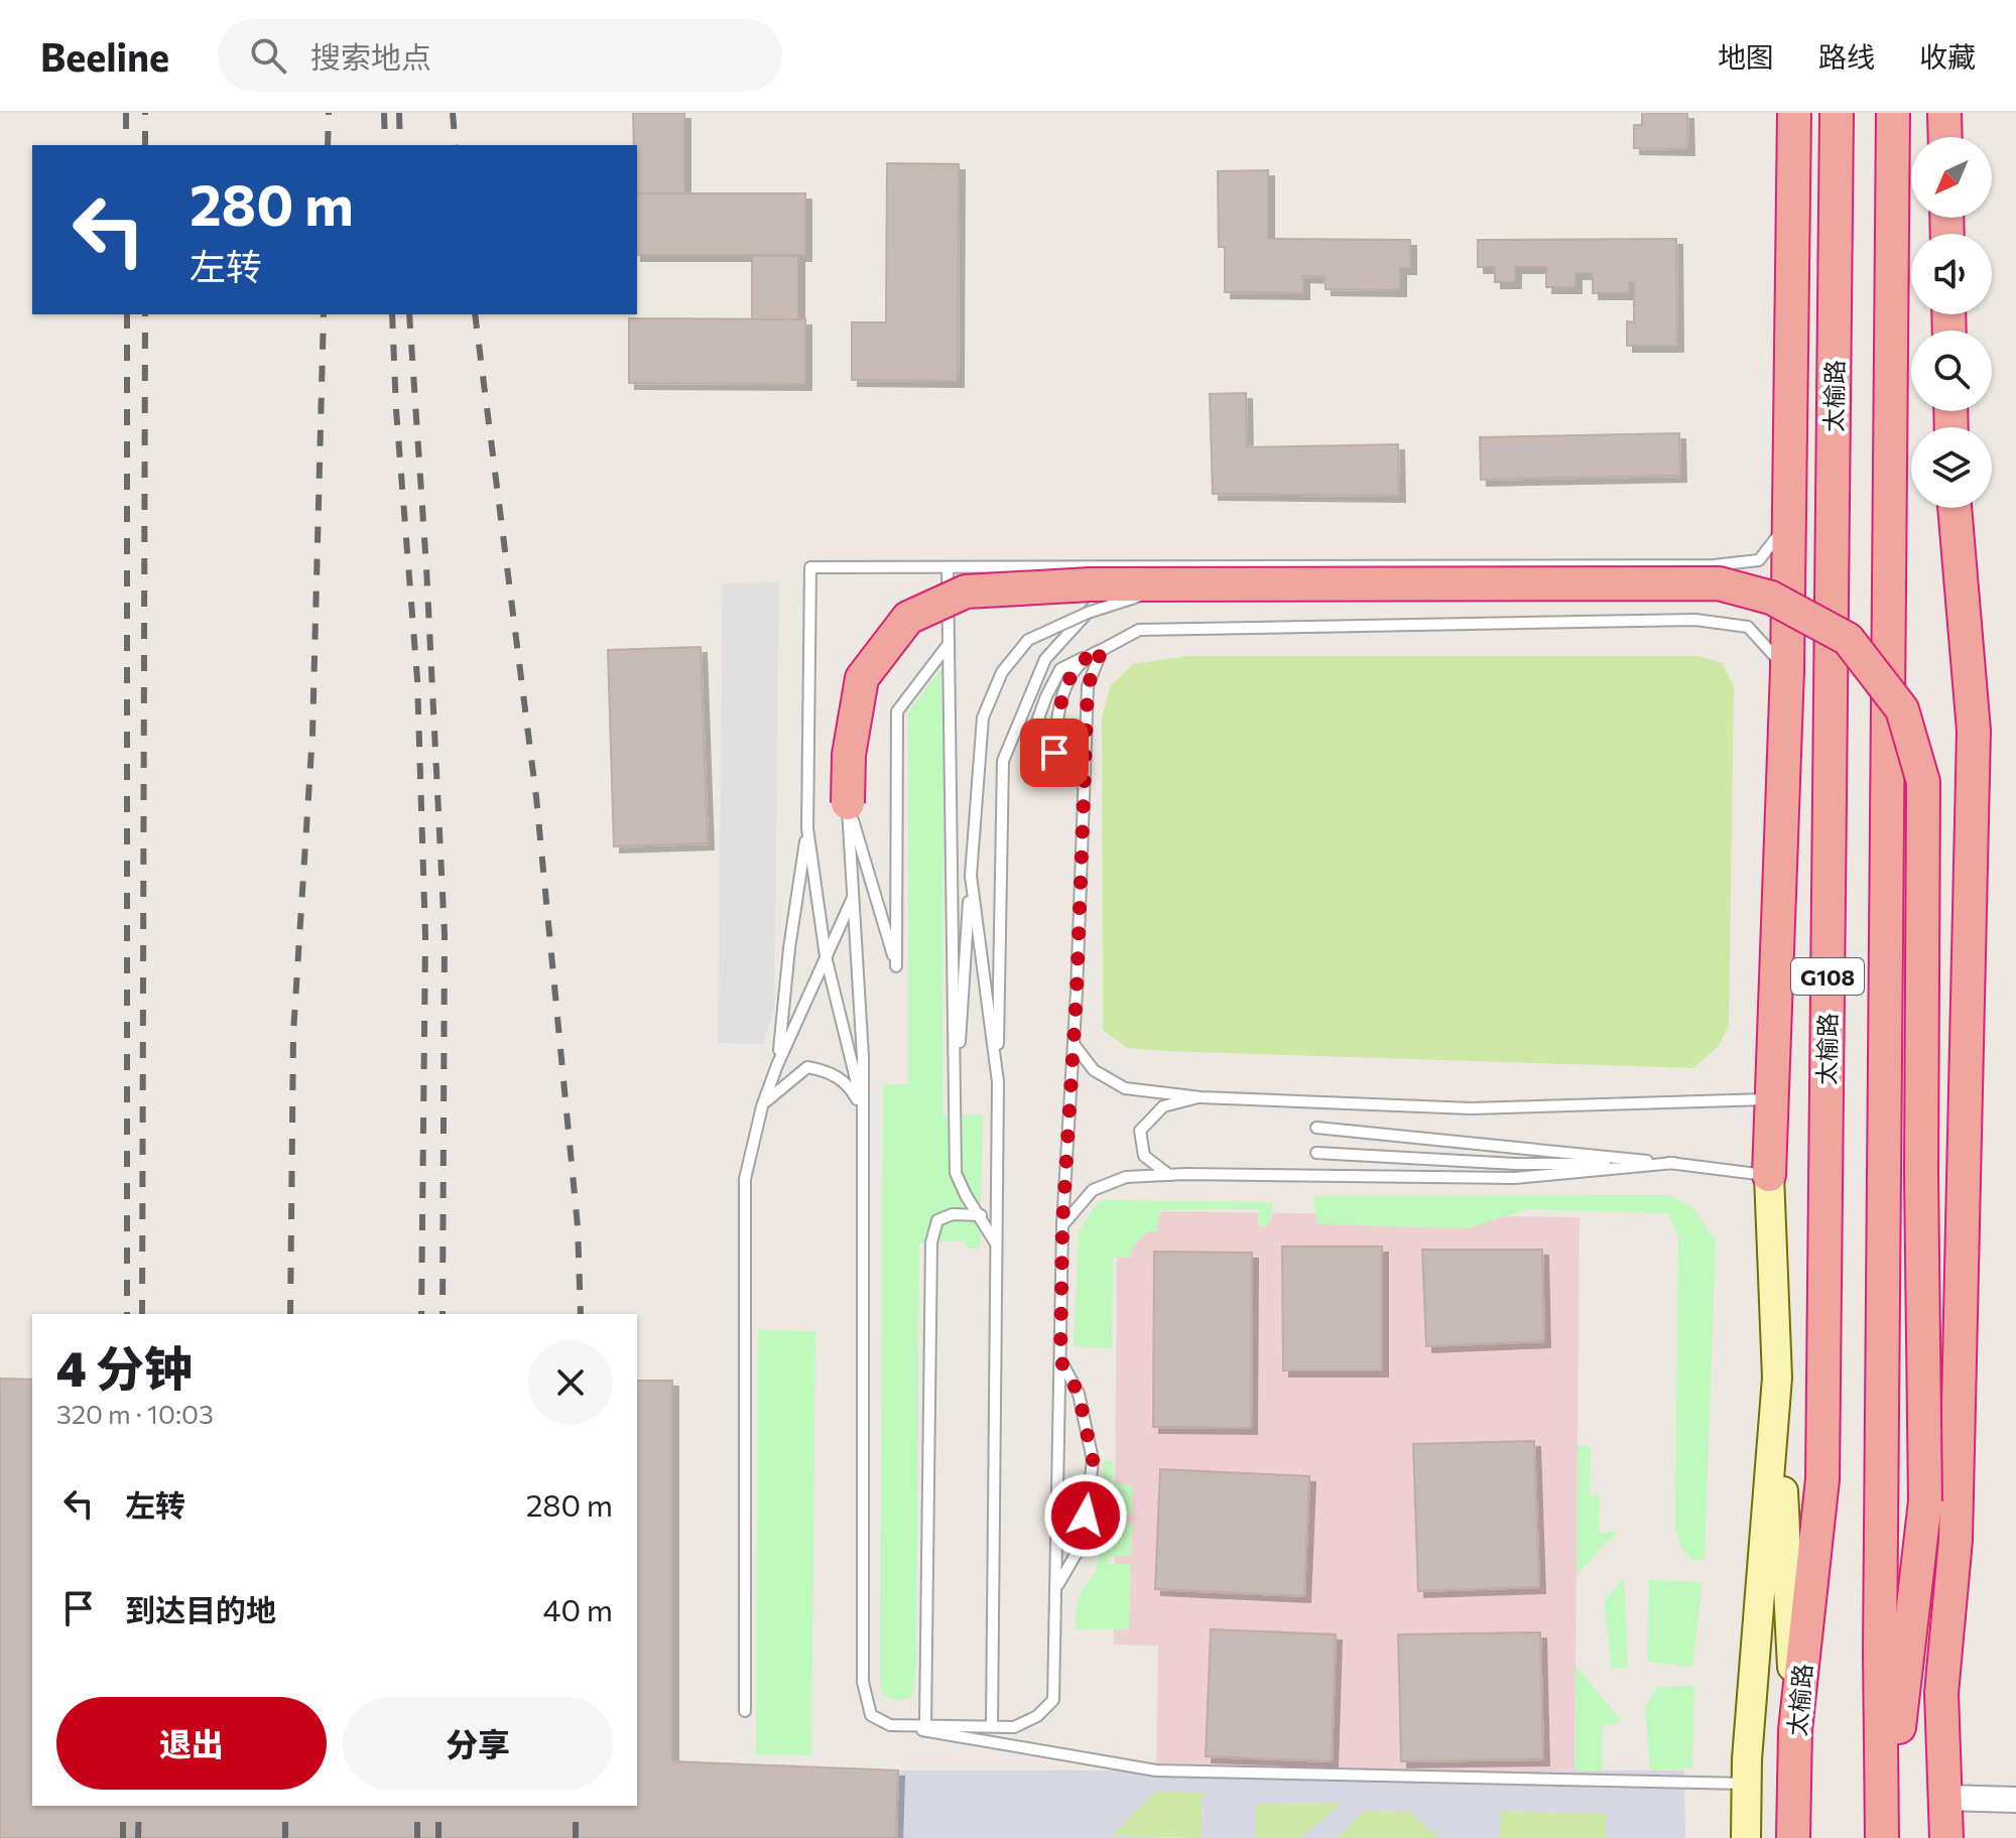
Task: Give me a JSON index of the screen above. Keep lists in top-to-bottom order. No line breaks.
{"streets":{"highway":["太榆路","G108"]},"north":"bottom left","page":{"header":"Beeline","search":"搜索地点","nav":["地图","路线","收藏"],"turn":["280 m","左转"],"heading":["4 分钟","320 m · 10:03"],"list":[{"name":"左转","value":"280 m"},{"name":"到达目的地","value":"40 m"}],"buttons":["退出","分享"]}}
